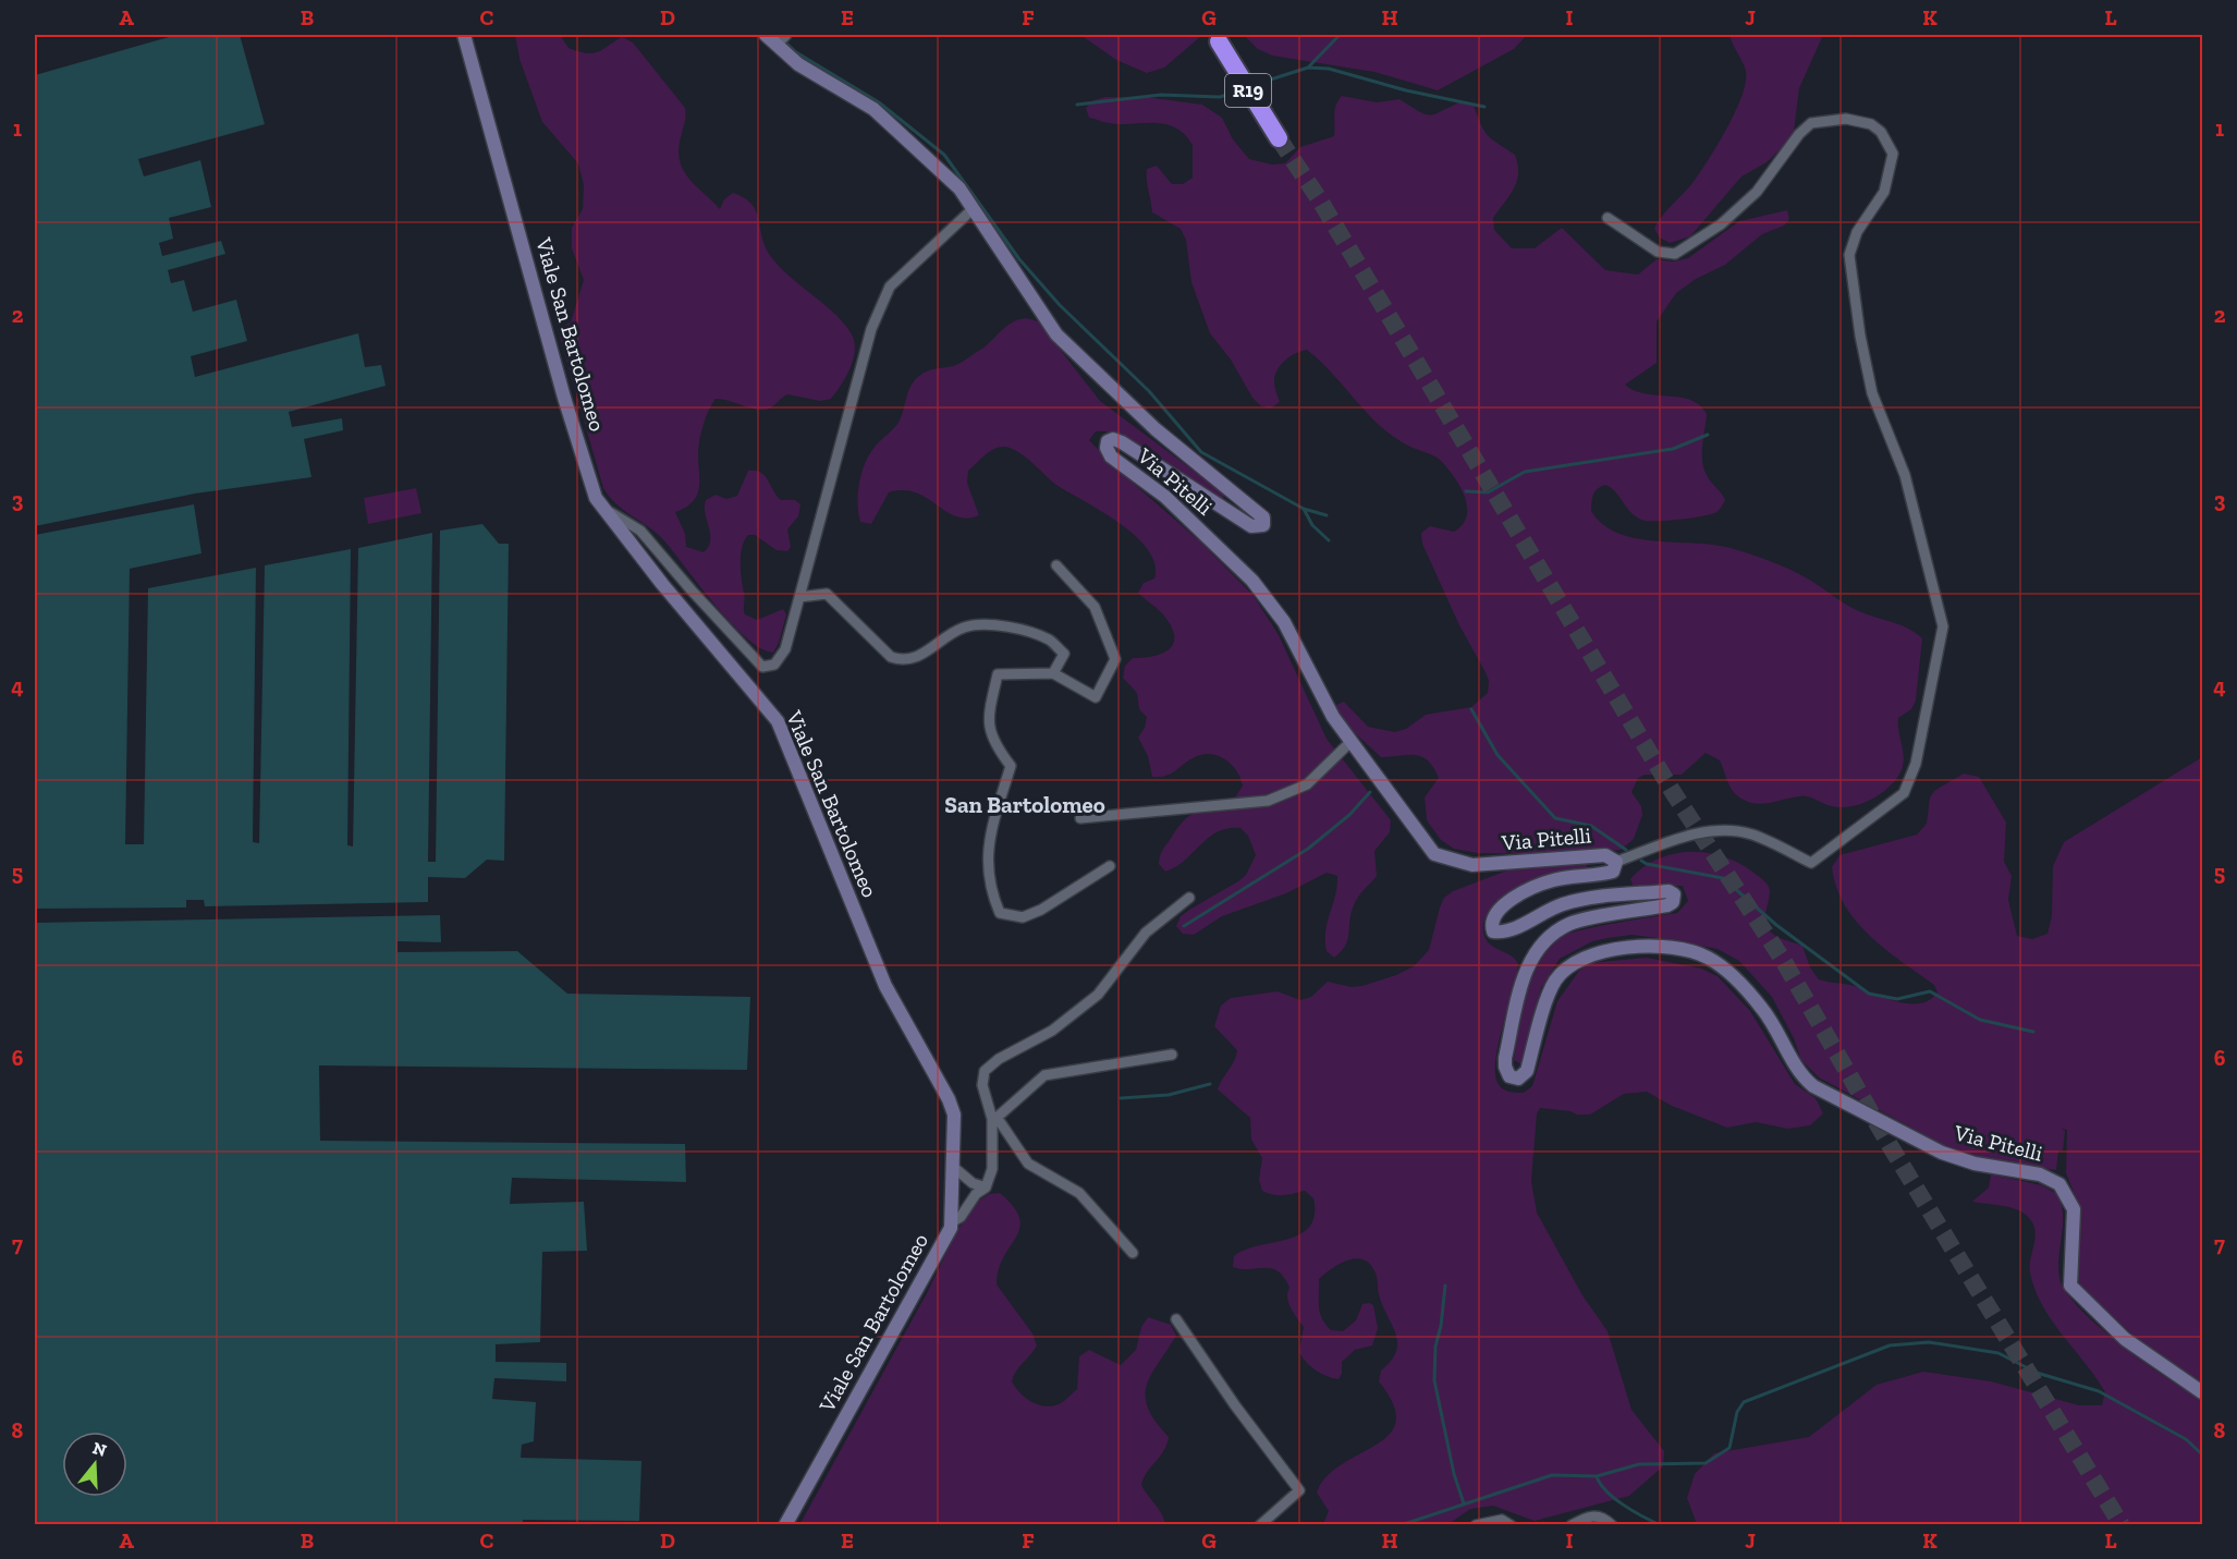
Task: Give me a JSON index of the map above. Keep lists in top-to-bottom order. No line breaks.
{"streets":{"highway":["R19"],"street":["Viale San Bartolomeo","Via Pitelli"]},"districts":["San Bartolomeo"],"north":"top","grid":{"columns":["A","B","C","D","E","F","G","H","I","J","K","L"],"rows":["1","2","3","4","5","6","7","8"]}}
